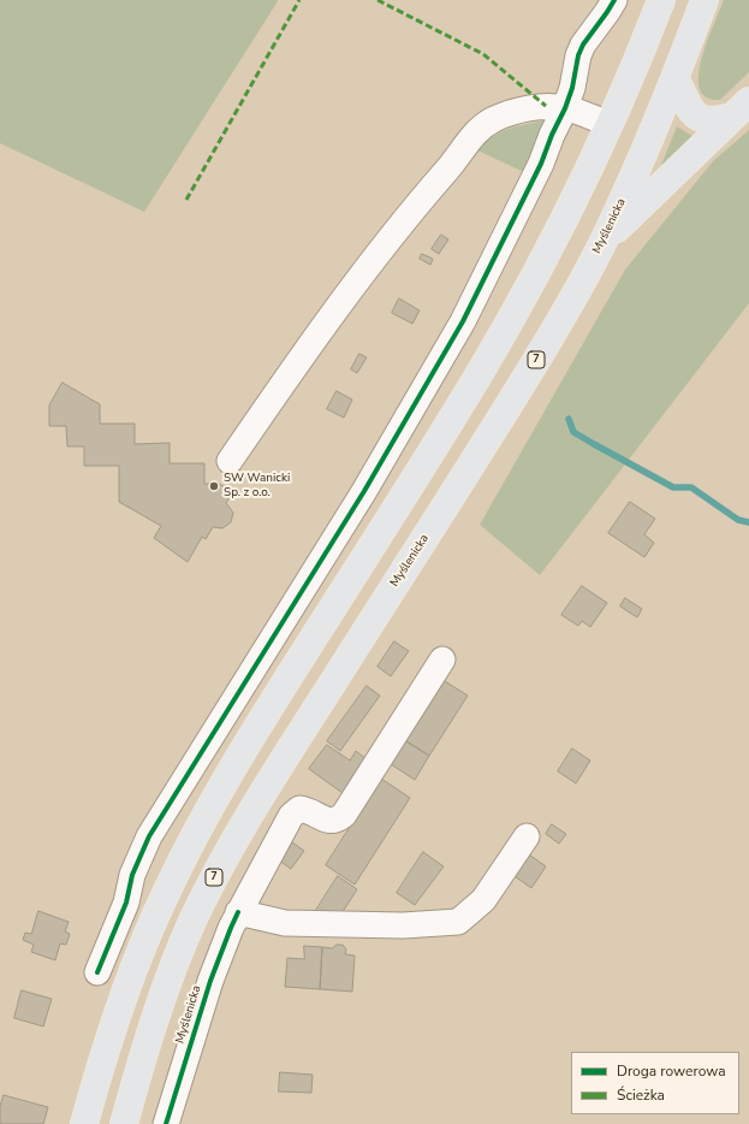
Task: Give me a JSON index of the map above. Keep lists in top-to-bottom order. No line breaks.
{"streets":{"highway":["Myślenicka","7"]},"places":["SW Wanicki Sp. z o.o."],"legend":["Droga rowerowa","Ścieżka"]}
